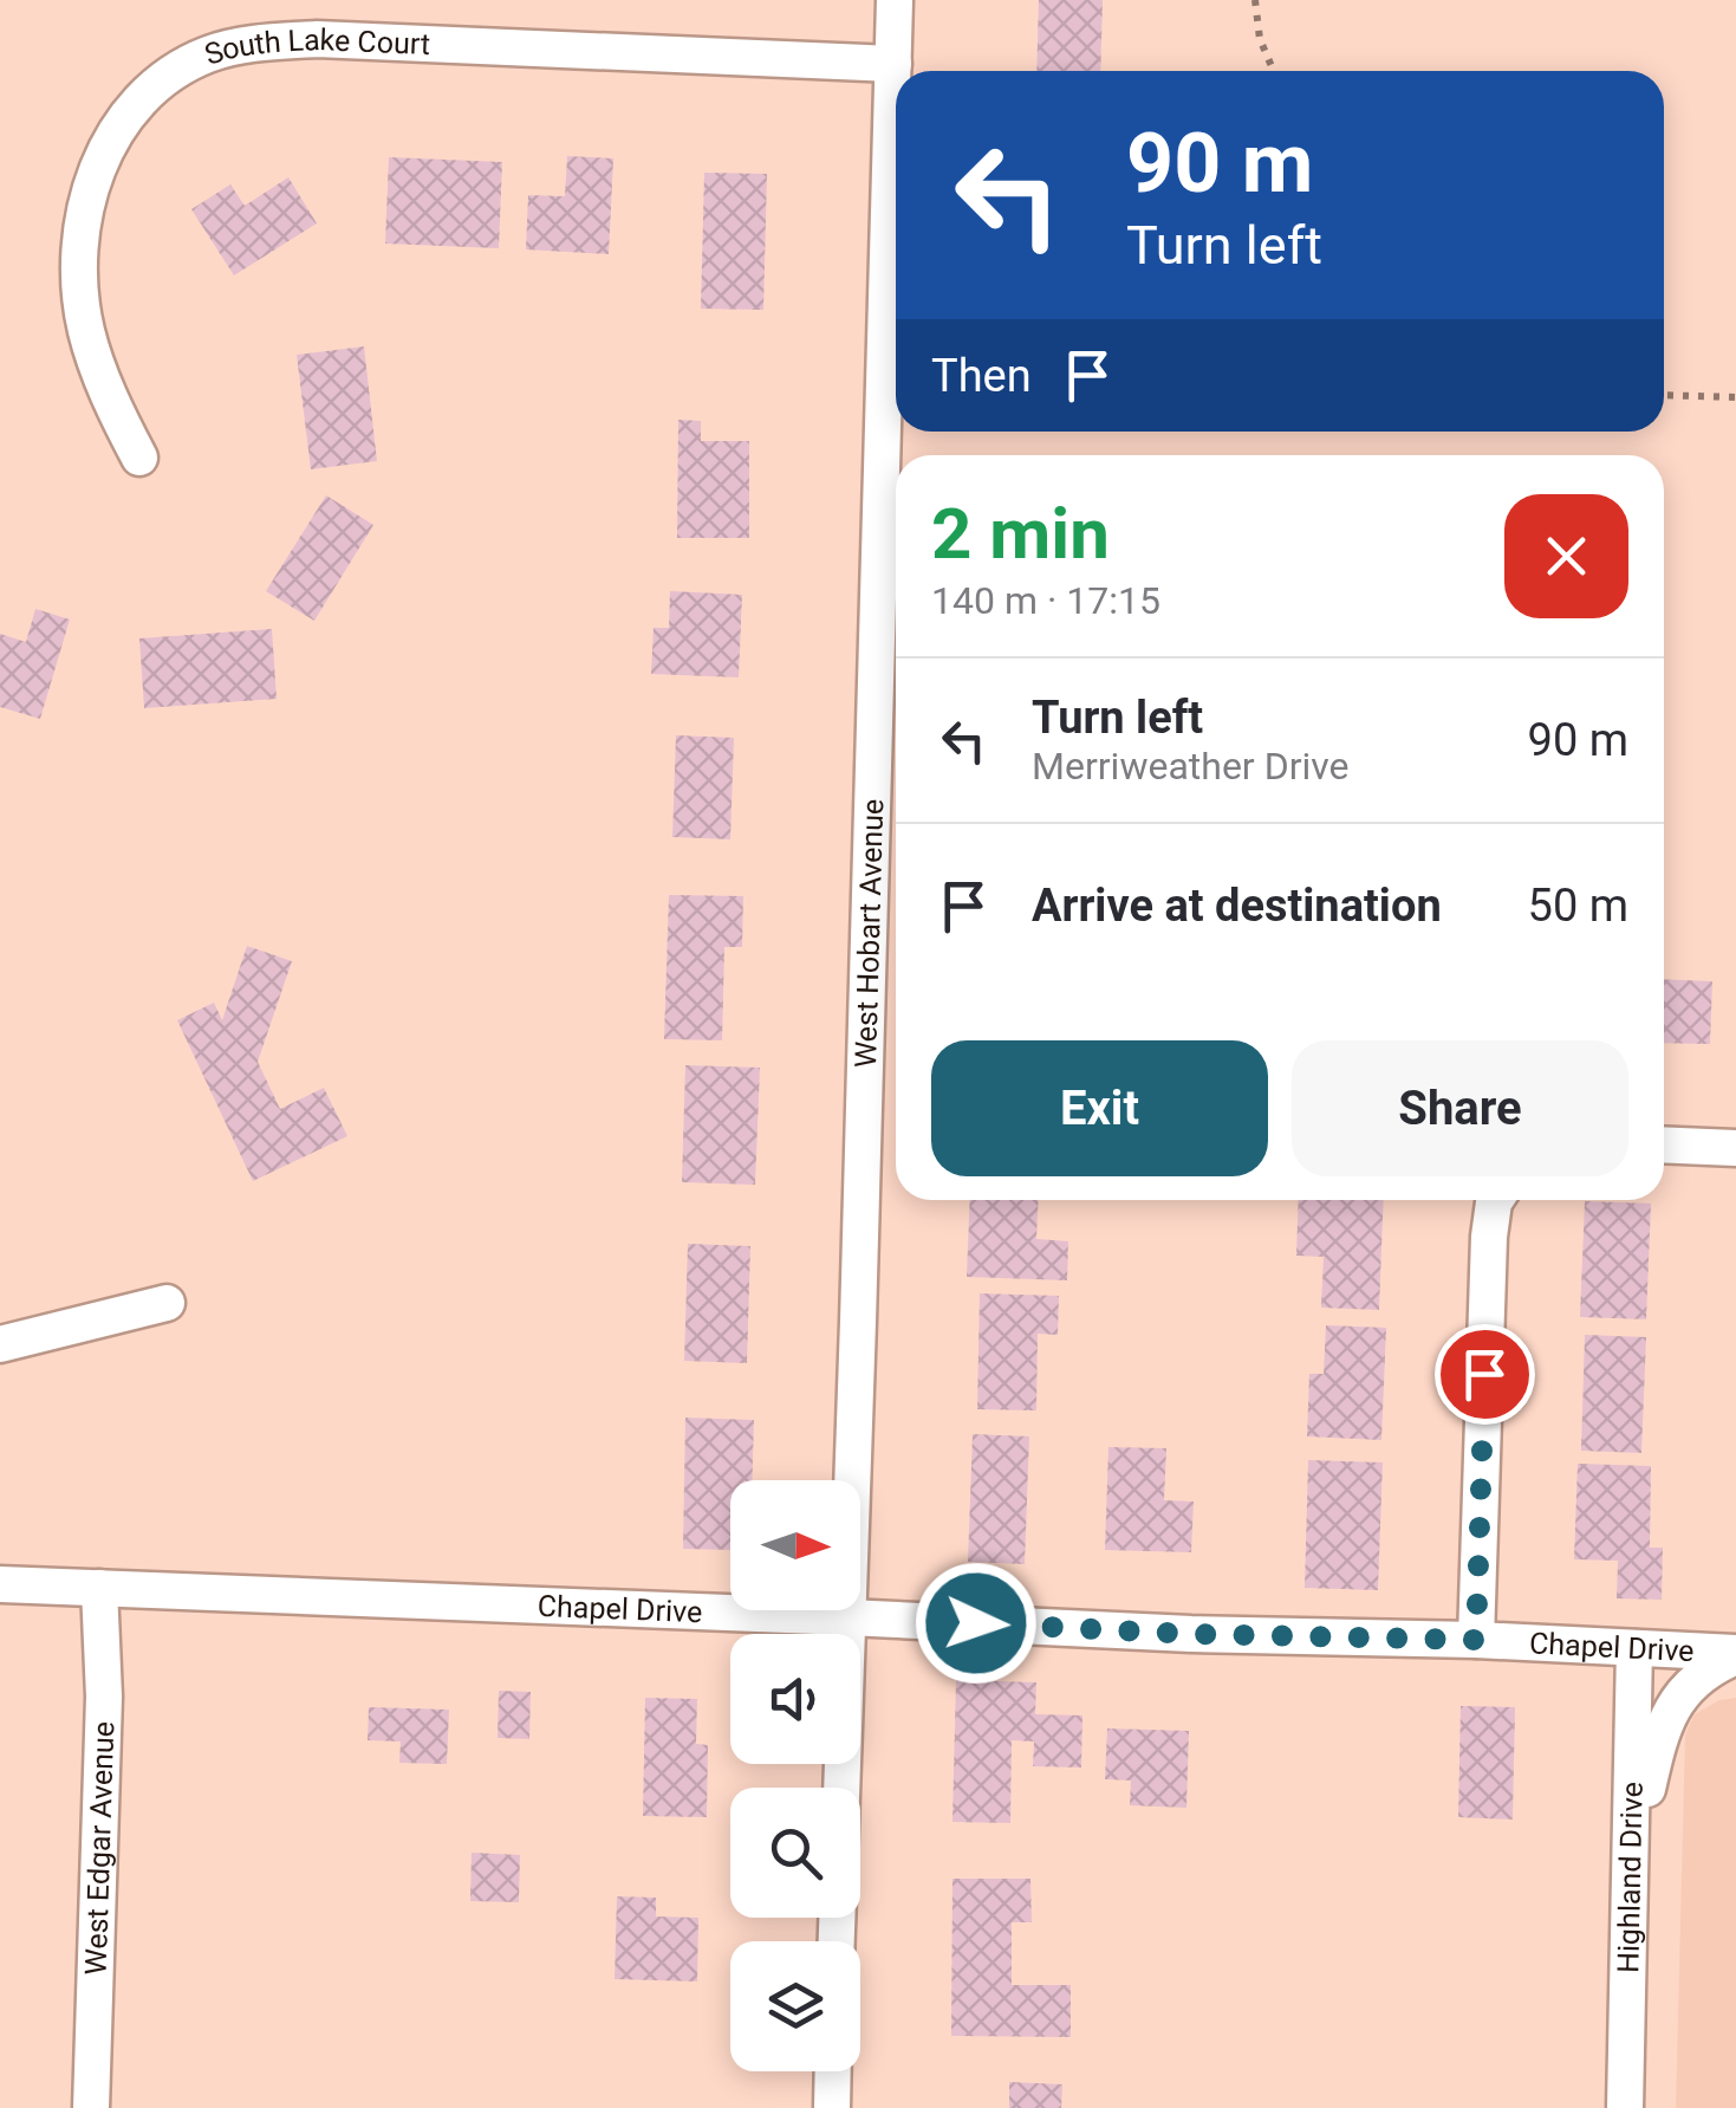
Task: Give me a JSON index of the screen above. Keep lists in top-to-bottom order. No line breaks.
{"streets":{"street":["South Lake Court","West Hobart Avenue","Chapel Drive","West Edgar Avenue","Highland Drive"]},"crossings":[["South Lake Court","West Hobart Avenue"],["West Hobart Avenue","Chapel Drive"],["Chapel Drive","West Edgar Avenue"],["Chapel Drive","Highland Drive"]],"north":"right","page":{"turn":["90 m","Turn left"],"then":"Then","heading":["2 min","140 m · 17:15"],"list":[{"name":"Turn left","note":"Merriweather Drive","value":"90 m"},{"name":"Arrive at destination","value":"50 m"}],"buttons":["Exit","Share"]}}
